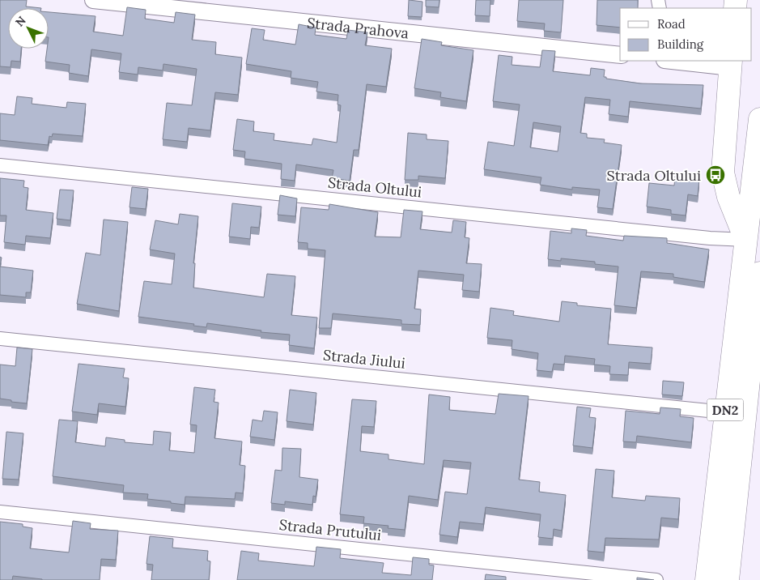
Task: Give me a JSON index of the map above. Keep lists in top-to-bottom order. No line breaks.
{"streets":{"highway":["DN2"],"street":["Strada Prahova","Strada Oltului","Strada Jiului","Strada Prutului"]},"crossings":[["Strada Oltului","DN2"],["Strada Jiului","DN2"]],"places":{"bus stop":["Strada Oltului"]},"legend":["Road","Building"],"north":"top left"}
